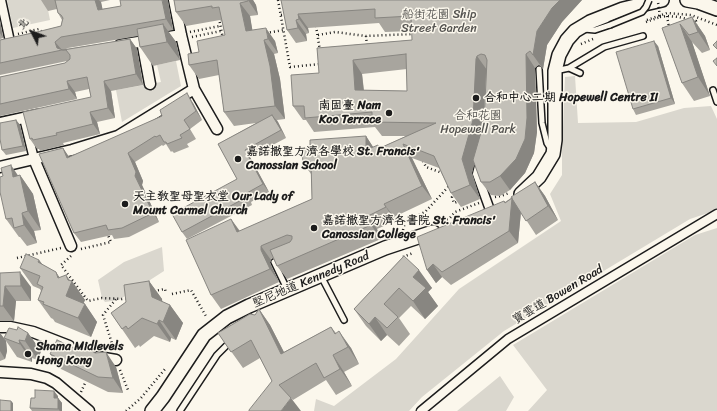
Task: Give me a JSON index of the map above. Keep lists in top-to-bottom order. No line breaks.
{"streets":{"street":["堅尼地道 Kennedy Road","寶雲道 Bowen Road"]},"parks":["船街花園 Ship Street Garden","合和花園 Hopewell Park"],"places":["合和中心二期 Hopewell Centre II","南固臺 Nam Koo Terrace","嘉諾撒聖方濟各學校 St. Francis' Canossian School","天主教聖母聖衣堂 Our Lady of Mount Carmel Church","嘉諾撒聖方濟各書院 St. Francis' Canossian College","Shama Midlevels Hong Kong"],"north":"top left"}
